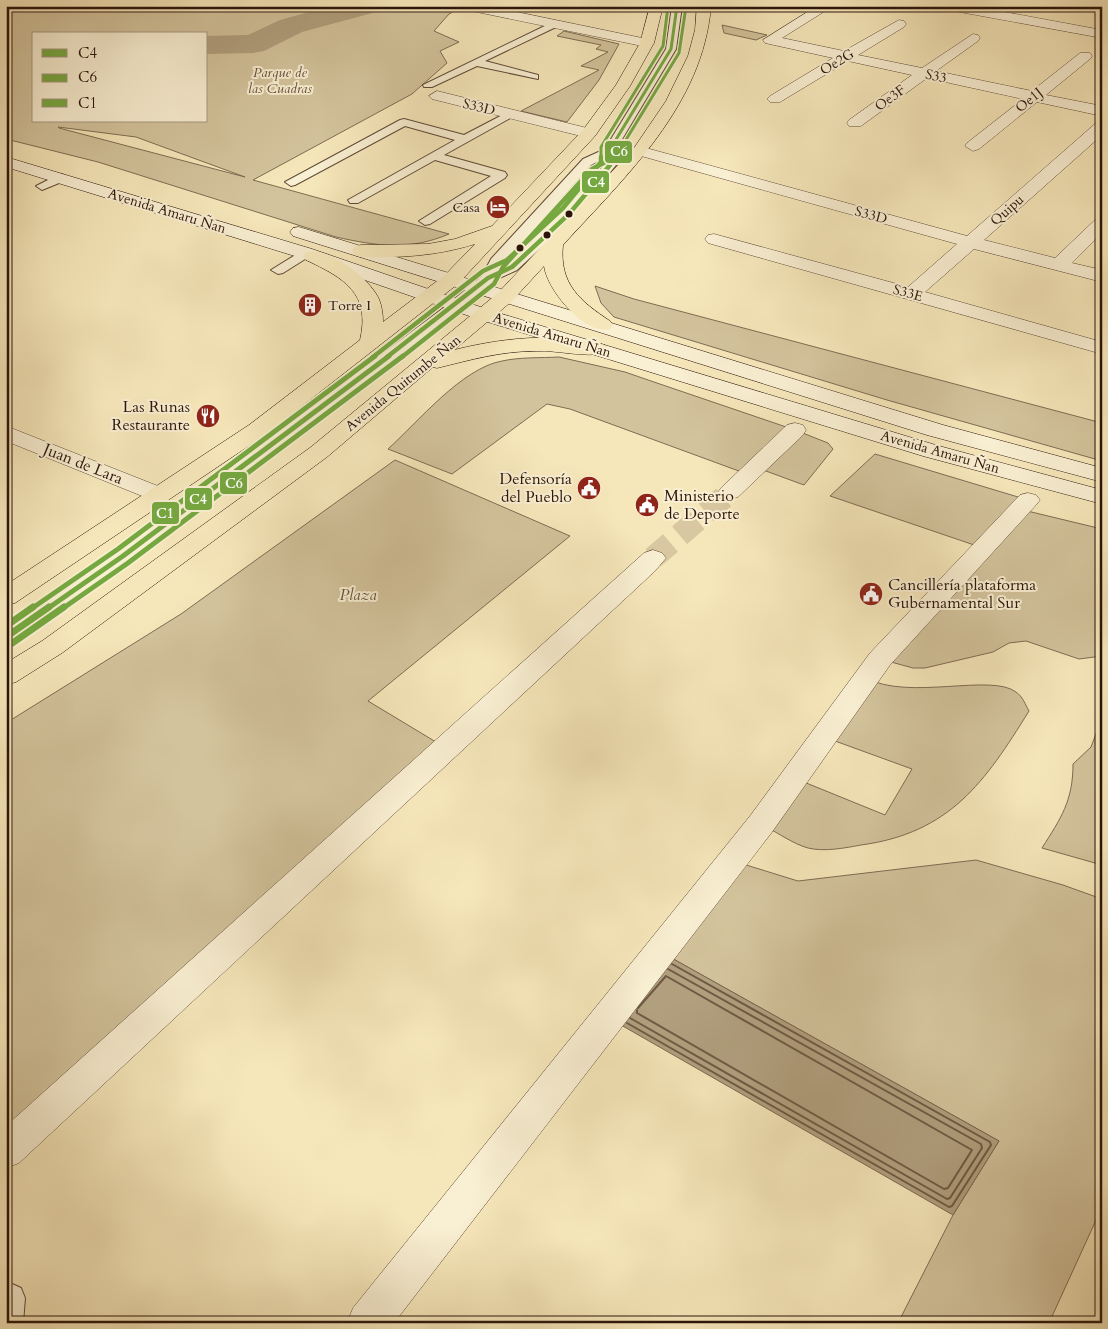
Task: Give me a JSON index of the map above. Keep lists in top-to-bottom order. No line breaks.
{"streets":{"main road":["Avenida Quitumbe Ñan"],"street":["Oe2G","S33","Oe3F","Oe1J","S33D","Quipu","Avenida Amaru Ñan","S33E","Juan de Lara"]},"crossings":[["Oe2G","S33"],["S33","Oe3F"],["S33","Oe1J"],["S33D","Quipu"],["S33D","Avenida Quitumbe Ñan"],["Quipu","S33E"],["Avenida Amaru Ñan","Avenida Quitumbe Ñan"]],"parks":["Parque de las Cuadras","Plaza"],"places":{"hotel":["Casa"],"building":["Torre I"],"restaurant":["Las Runas Restaurante"],"public building":["Defensoría del Pueblo","Ministerio de Deporte","Cancillería plataforma Gubernamental Sur"]},"lines":["transit line C4","transit line C1","transit line C6"],"legend":["C4","C6","C1"]}
